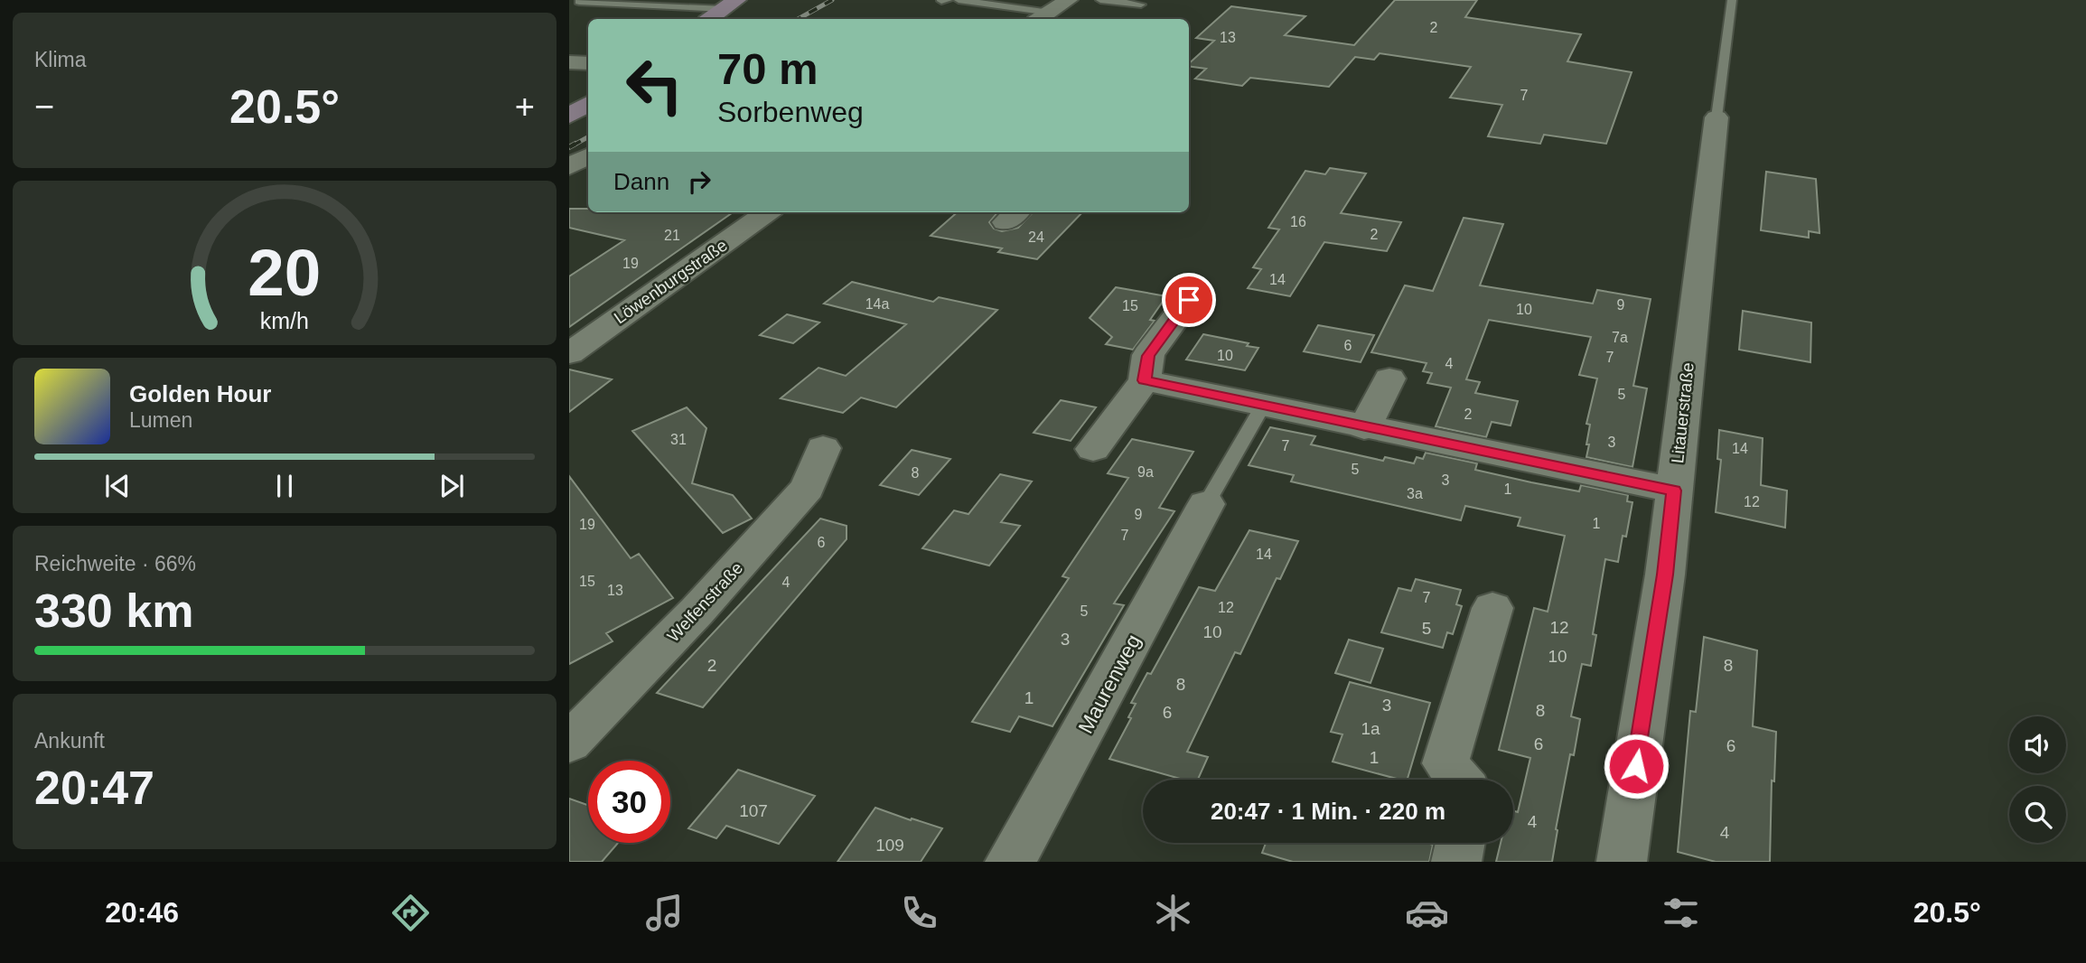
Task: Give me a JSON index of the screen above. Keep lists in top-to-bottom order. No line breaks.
{"streets":{"street":["Löwenburgstraße","Litauerstraße","Welfenstraße","Maurenweg"]},"house_numbers":["2","13","7","16","2","21","24","19","14","14a","9","15","10","7a","6","10","7","4","5","2","31","3","7","14","5","9a","8","3","1","3a","12","9","1","19","7","6","14","15","4","13","7","12","5","12","5","10","3","10","2","8","8","1","3","8","6","1a","6","6","1","107","4","4","109"],"page":{"tile":["Klima",["Reichweite · 66%","330 km"],["Ankunft","20:47"]],"turn":["70 m","Sorbenweg"],"heat":["−","20.5°","+"],"then":"Dann","song":["Golden Hour","Lumen"],"limit":"30","trip":"20:47 · 1 Min. · 220 m","tabs":["20:46","20.5°"],"gauge":["20","km/h"]}}
